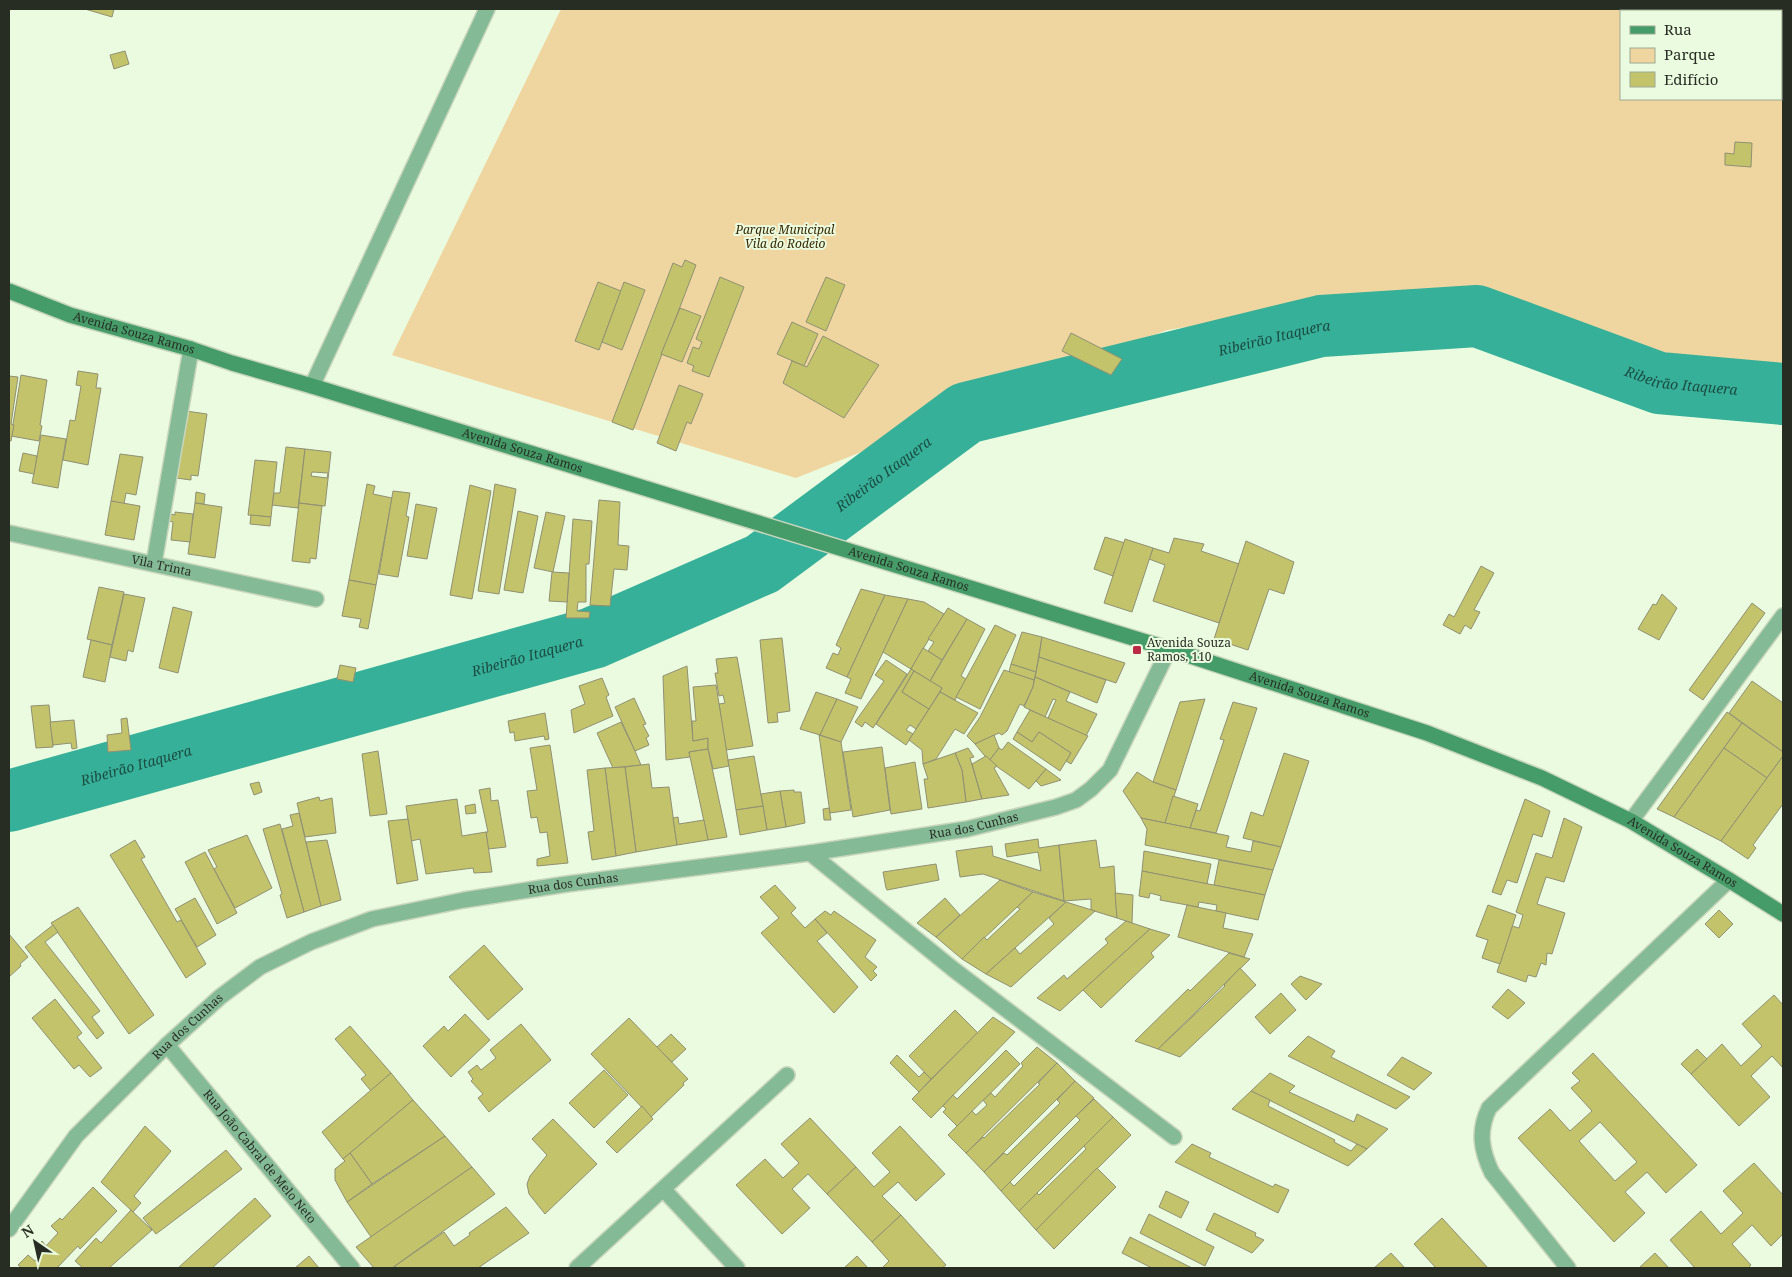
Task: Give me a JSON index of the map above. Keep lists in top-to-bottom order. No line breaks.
{"streets":{"street":["Avenida Souza Ramos","Vila Trinta","Rua dos Cunhas","Rua João Cabral de Melo Neto"]},"crossings":[["Avenida Souza Ramos","Rua dos Cunhas"],["Rua dos Cunhas","Rua João Cabral de Melo Neto"]],"water":["Ribeirão Itaquera"],"parks":["Parque Municipal Vila do Rodeio"],"places":{"transit":["Avenida Souza Ramos, 110"]},"legend":["Rua","Parque","Edifício"],"north":"top left"}
